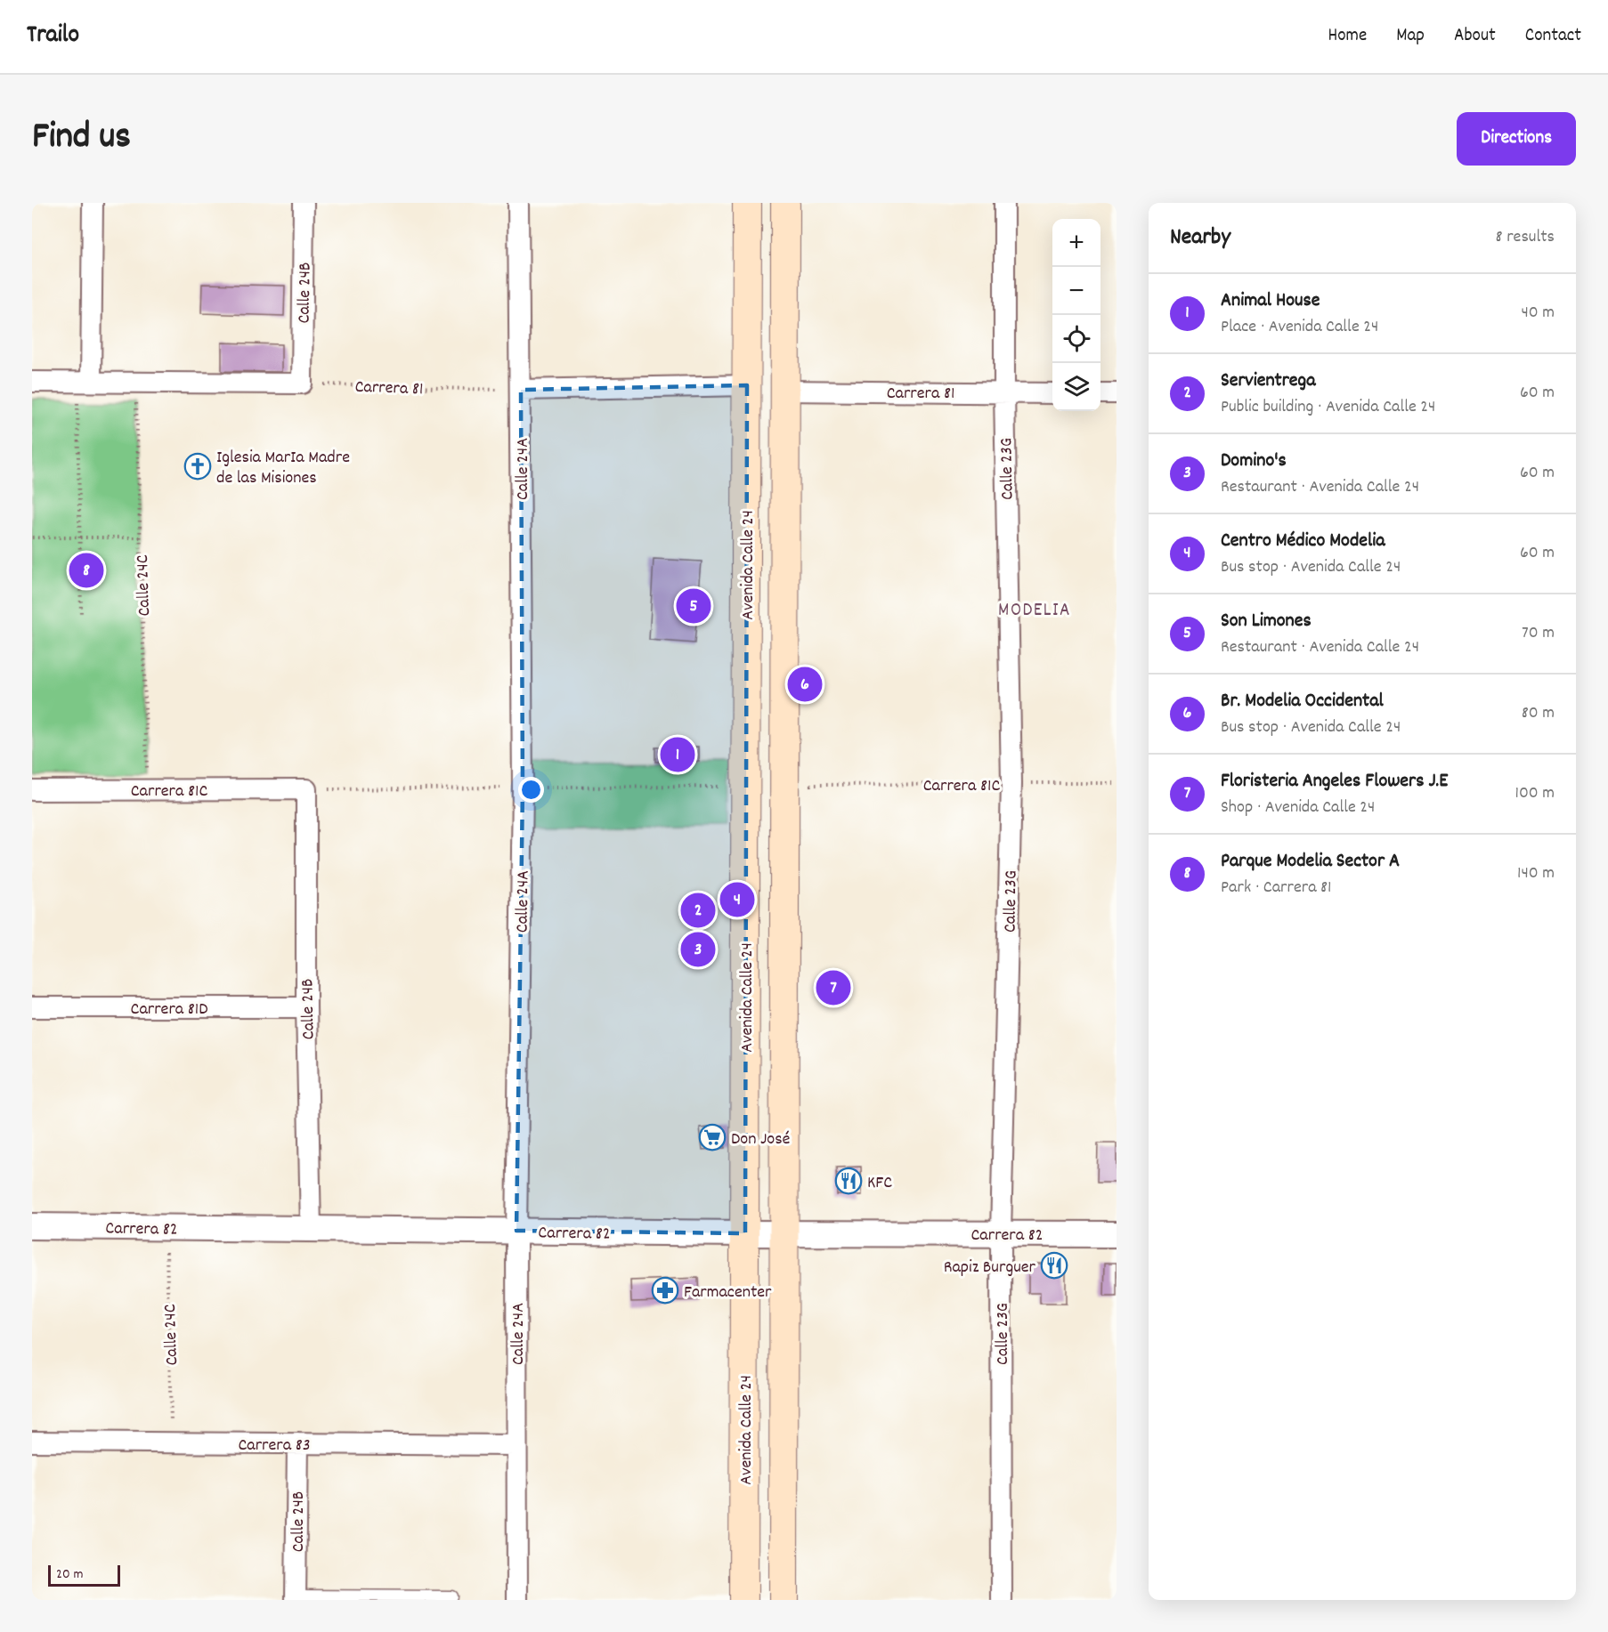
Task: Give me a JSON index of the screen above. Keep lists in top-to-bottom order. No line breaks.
{"streets":{"main road":["Avenida Calle 24"],"street":["Calle 24B","Carrera 81","Calle 24A","Calle 23G","Carrera 81C","Carrera 81D","Carrera 82","Carrera 83"],"path":["Calle 24C"]},"crossings":[["Calle 24B","Carrera 81"],["Calle 24B","Carrera 81C"],["Calle 24B","Carrera 81D"],["Calle 24B","Carrera 82"],["Calle 24B","Carrera 83"],["Carrera 81","Calle 24A"],["Carrera 81","Calle 23G"],["Calle 24A","Carrera 82"],["Calle 24A","Carrera 83"],["Calle 23G","Carrera 81C"],["Calle 23G","Carrera 82"],["Avenida Calle 24","Carrera 82"],["Calle 24C","Carrera 81C"],["Calle 24C","Carrera 82"],["Calle 24C","Carrera 83"]],"districts":["MODELIA"],"places":{"church":["Iglesia MarIa Madre de las Misiones"],"supermarket":["Don José"],"restaurant":["KFC","Rapiz Burguer"],"pharmacy":["Farmacenter"]},"scale_bar":"20 m","page":{"header":"Trailo","nav":["Home","Map","About","Contact"],"title":"Find us","buttons":"Directions","heading":["Nearby","8 results"],"map_buttons":["+","−"],"list":[{"mark":"1","name":"Animal House","note":"Place · Avenida Calle 24","value":"40 m"},{"mark":"2","name":"Servientrega","note":"Public building · Avenida Calle 24","value":"60 m"},{"mark":"3","name":"Domino's","note":"Restaurant · Avenida Calle 24","value":"60 m"},{"mark":"4","name":"Centro Médico Modelia","note":"Bus stop · Avenida Calle 24","value":"60 m"},{"mark":"5","name":"Son Limones","note":"Restaurant · Avenida Calle 24","value":"70 m"},{"mark":"6","name":"Br. Modelia Occidental","note":"Bus stop · Avenida Calle 24","value":"80 m"},{"mark":"7","name":"Floristeria Angeles Flowers J.E","note":"Shop · Avenida Calle 24","value":"100 m"},{"mark":"8","name":"Parque Modelia Sector A","note":"Park · Carrera 81","value":"140 m"}],"pins":["8","5","6","1","4","2","3","7"],"scale":"20 m"}}
